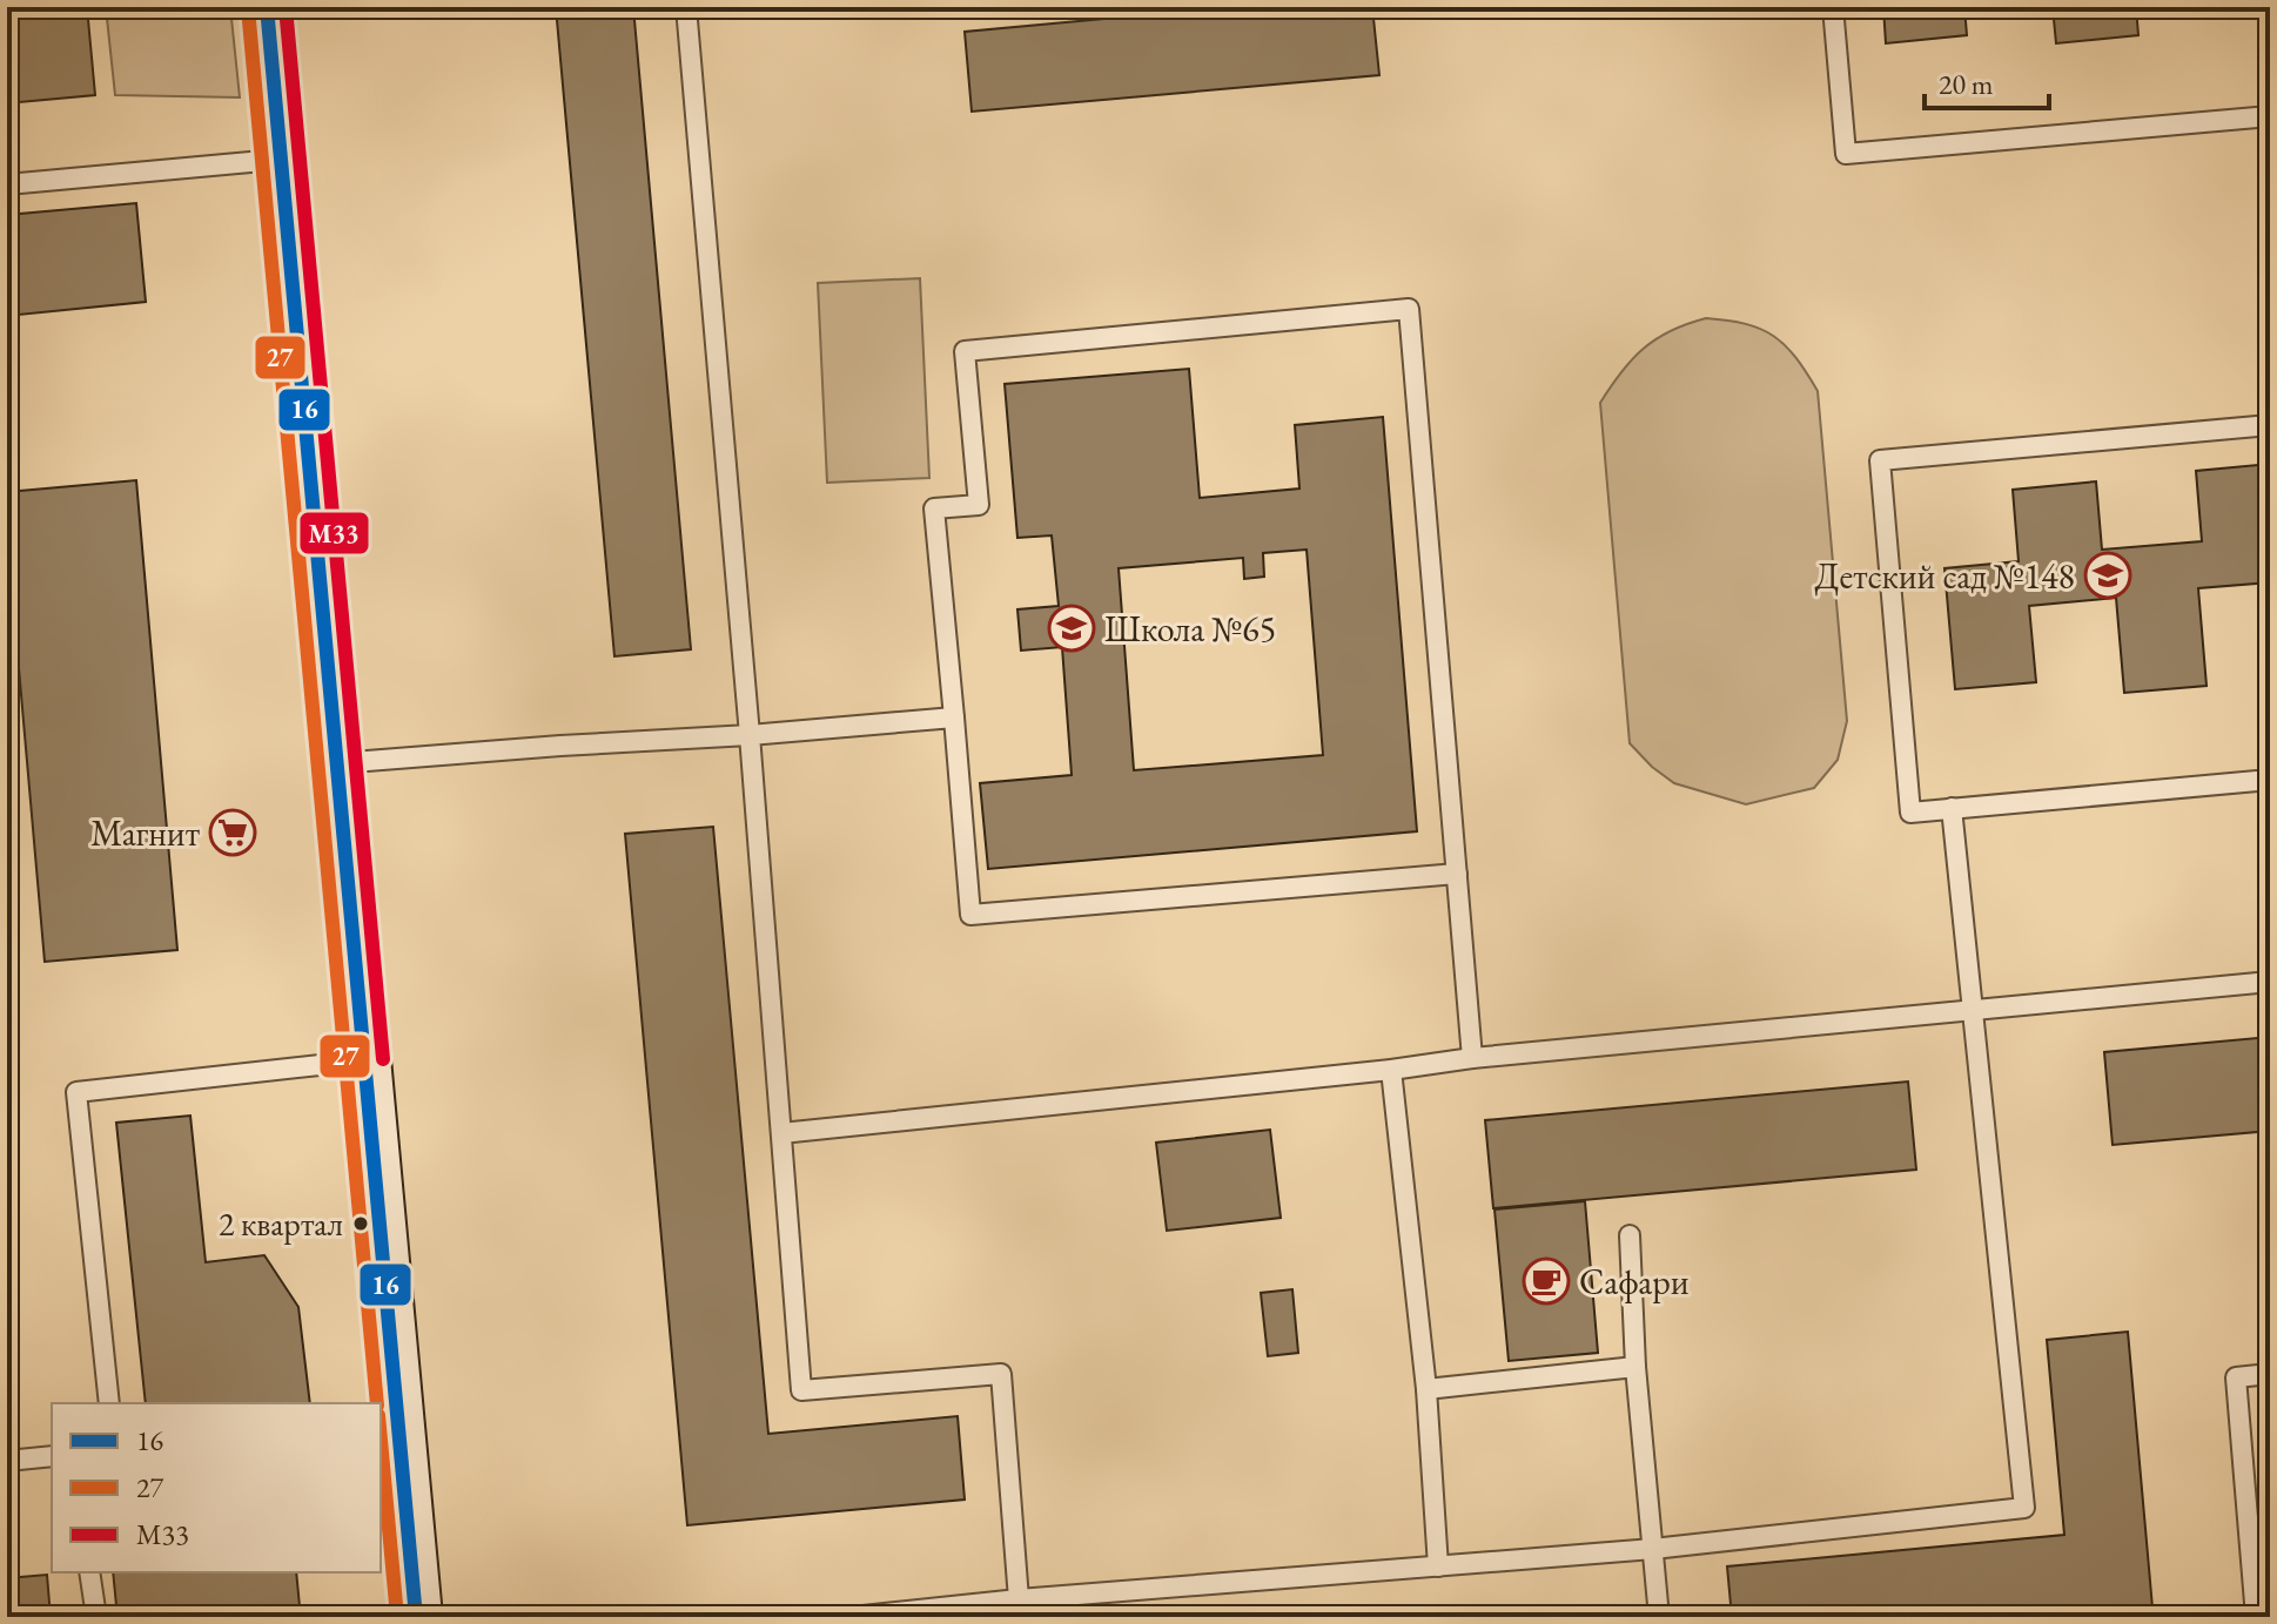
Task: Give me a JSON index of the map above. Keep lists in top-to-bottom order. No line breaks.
{"places":{"school or university":["Детский сад №148","Школа №65"],"supermarket":["Магнит"],"other":["2 квартал"],"cafe":["Сафари"]},"lines":["transit line 16","transit line М33","transit line 27"],"legend":["16","27","М33"],"scale_bar":"20 m"}
